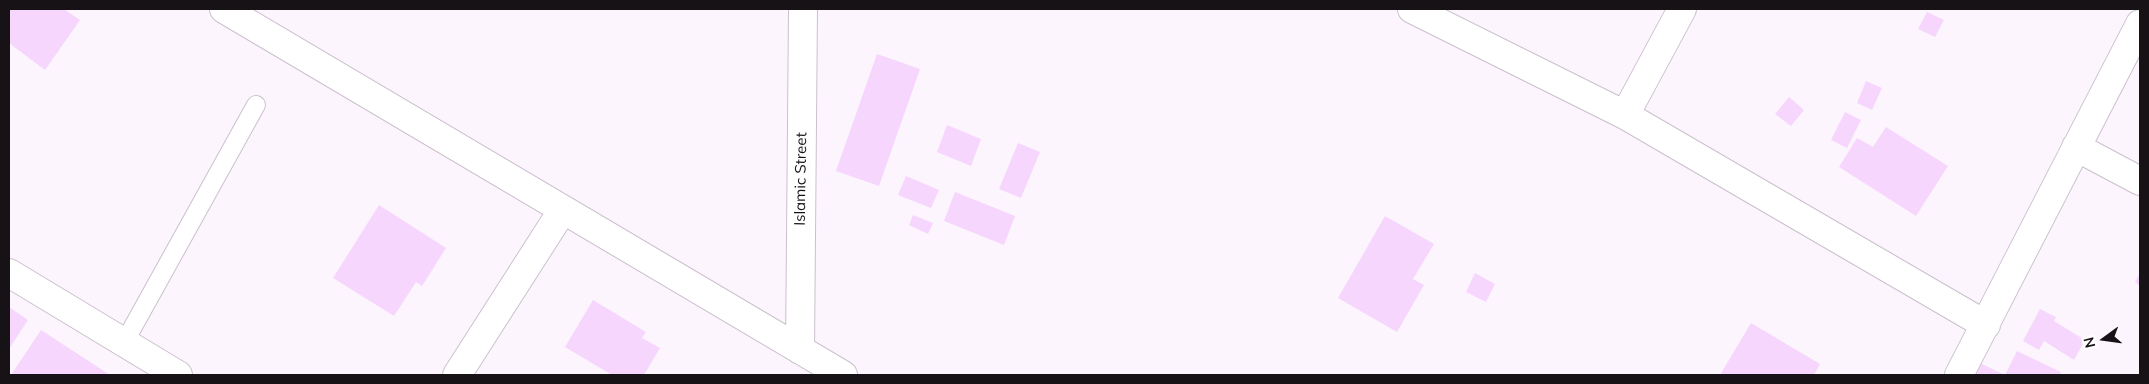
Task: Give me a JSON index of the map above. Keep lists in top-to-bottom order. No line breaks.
{"streets":{"street":["Islamic Street"]},"north":"left"}
